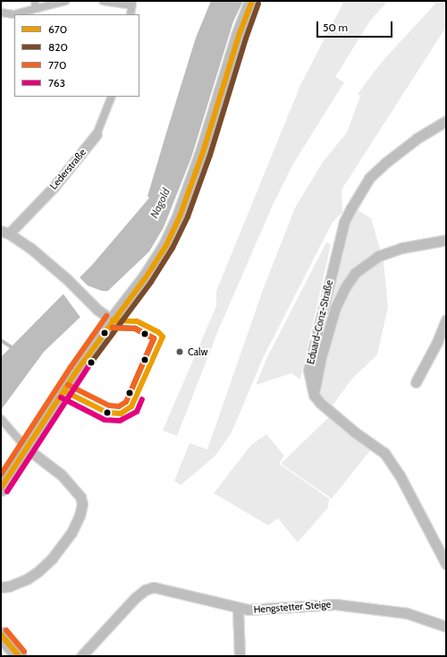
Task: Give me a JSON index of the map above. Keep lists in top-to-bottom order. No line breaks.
{"streets":{"street":["Lederstraße","Eduard-Conz-Straße","Hengstetter Steige"]},"water":["Nagold"],"places":["Calw"],"lines":["transit line 670","transit line 820","transit line 770","transit line 763"],"legend":["670","820","770","763"],"scale_bar":"50 m"}
